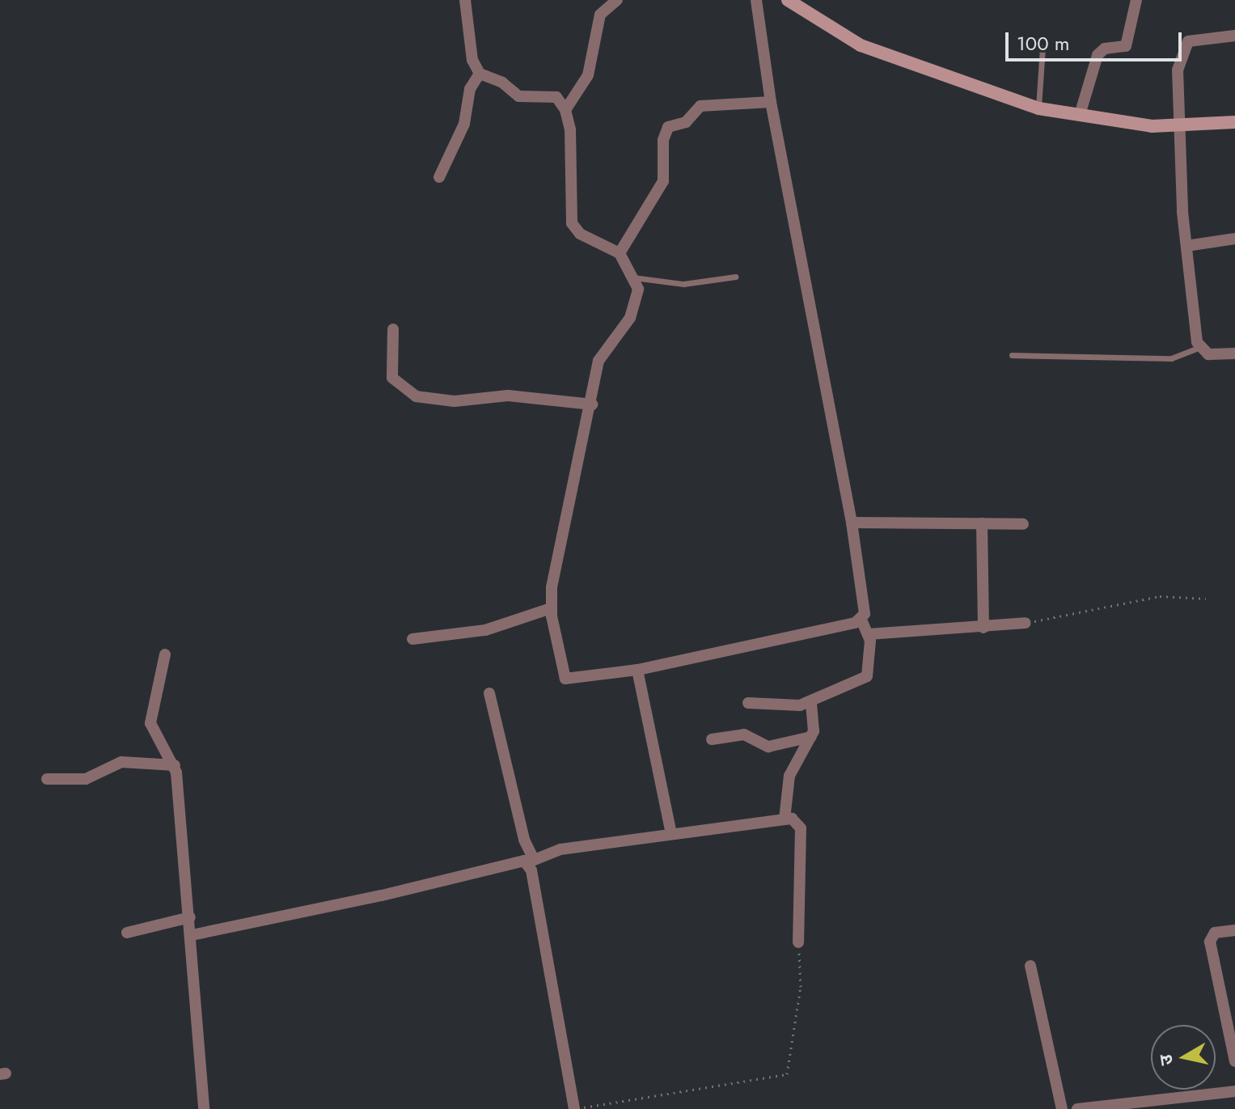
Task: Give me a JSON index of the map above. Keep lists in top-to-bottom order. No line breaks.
{"scale_bar":"100 m","north":"left"}
